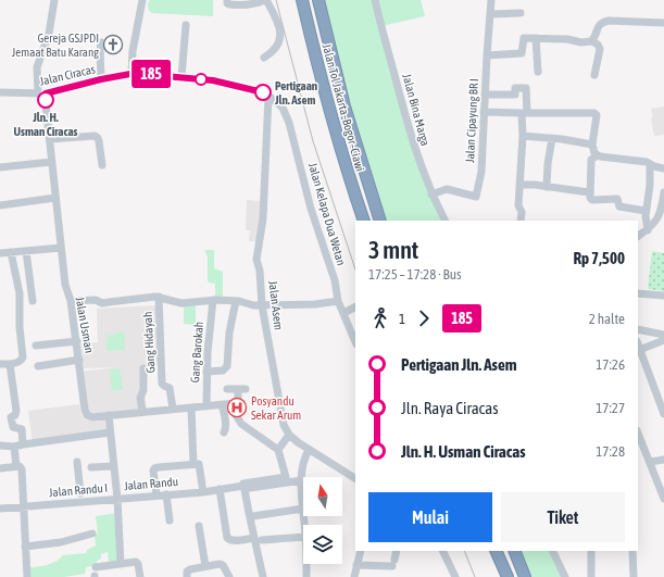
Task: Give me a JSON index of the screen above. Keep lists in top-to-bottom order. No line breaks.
{"streets":{"highway":["Jalan Tol Jakarta–Bogor–Ciawi"],"street":["Jalan Ciracas","Jalan Bina Marga","Jalan Cipayung BR I","Jalan Kelapa Dua Wetan","Jalan Asem","Jalan Usman","Gang Hidayah","Gang Barokah","Jalan Randu","Jalan Randu I"]},"crossings":[["Jalan Ciracas","Jalan Kelapa Dua Wetan"],["Jalan Ciracas","Jalan Asem"],["Jalan Ciracas","Jalan Usman"],["Jalan Bina Marga","Jalan Cipayung BR I"],["Jalan Kelapa Dua Wetan","Jalan Asem"],["Jalan Usman","Gang Hidayah"],["Jalan Usman","Gang Barokah"],["Jalan Usman","Jalan Randu"],["Jalan Randu","Jalan Randu I"]],"places":{"church":["Gereja GSJPDI Jemaat Batu Karang"],"other":["Pertigaan Jln. Asem","Jln. H. Usman Ciracas"],"hospital":["Posyandu Sekar Arum"]},"lines":["bus line 185"],"north":"top","page":{"on_map":"185","heading":["3 mnt","17:25 – 17:28 · Bus","Rp 7,500"],"legs":["1","185","2 halte"],"list":[{"name":"Pertigaan Jln. Asem","value":"17:26"},{"name":"Jln. Raya Ciracas","value":"17:27"},{"name":"Jln. H. Usman Ciracas","value":"17:28"}],"buttons":["Mulai","Tiket"]}}
